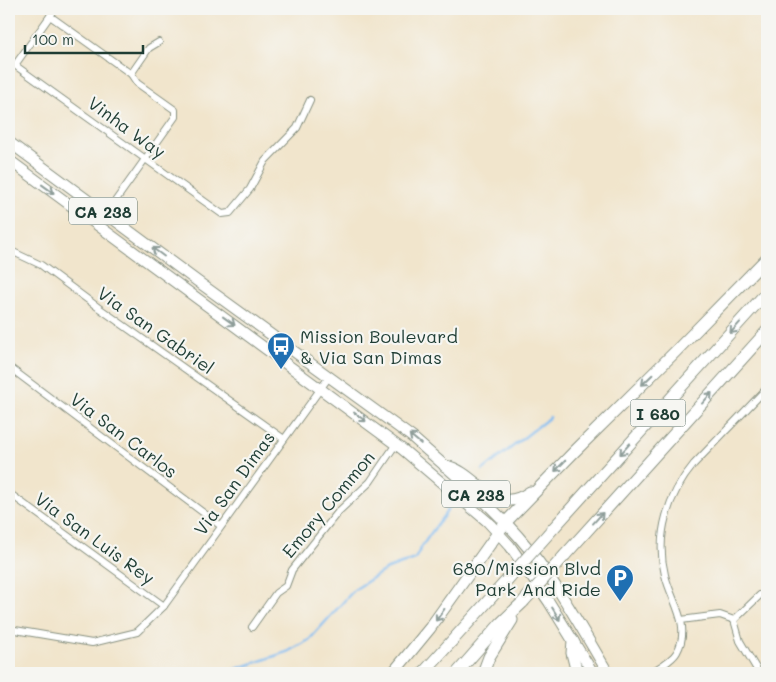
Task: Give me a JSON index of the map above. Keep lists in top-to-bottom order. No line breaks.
{"streets":{"highway":["I 680"],"main road":["CA 238"],"street":["Vinha Way","Via San Gabriel","Via San Carlos","Via San Dimas","Emory Common","Via San Luis Rey"]},"crossings":[["CA 238","Via San Dimas"],["CA 238","Emory Common"],["Via San Gabriel","Via San Dimas"],["Via San Carlos","Via San Dimas"],["Via San Dimas","Via San Luis Rey"]],"places":{"bus stop":["Mission Boulevard & Via San Dimas"],"parking":["680/Mission Blvd Park And Ride"]},"scale_bar":"100 m"}
